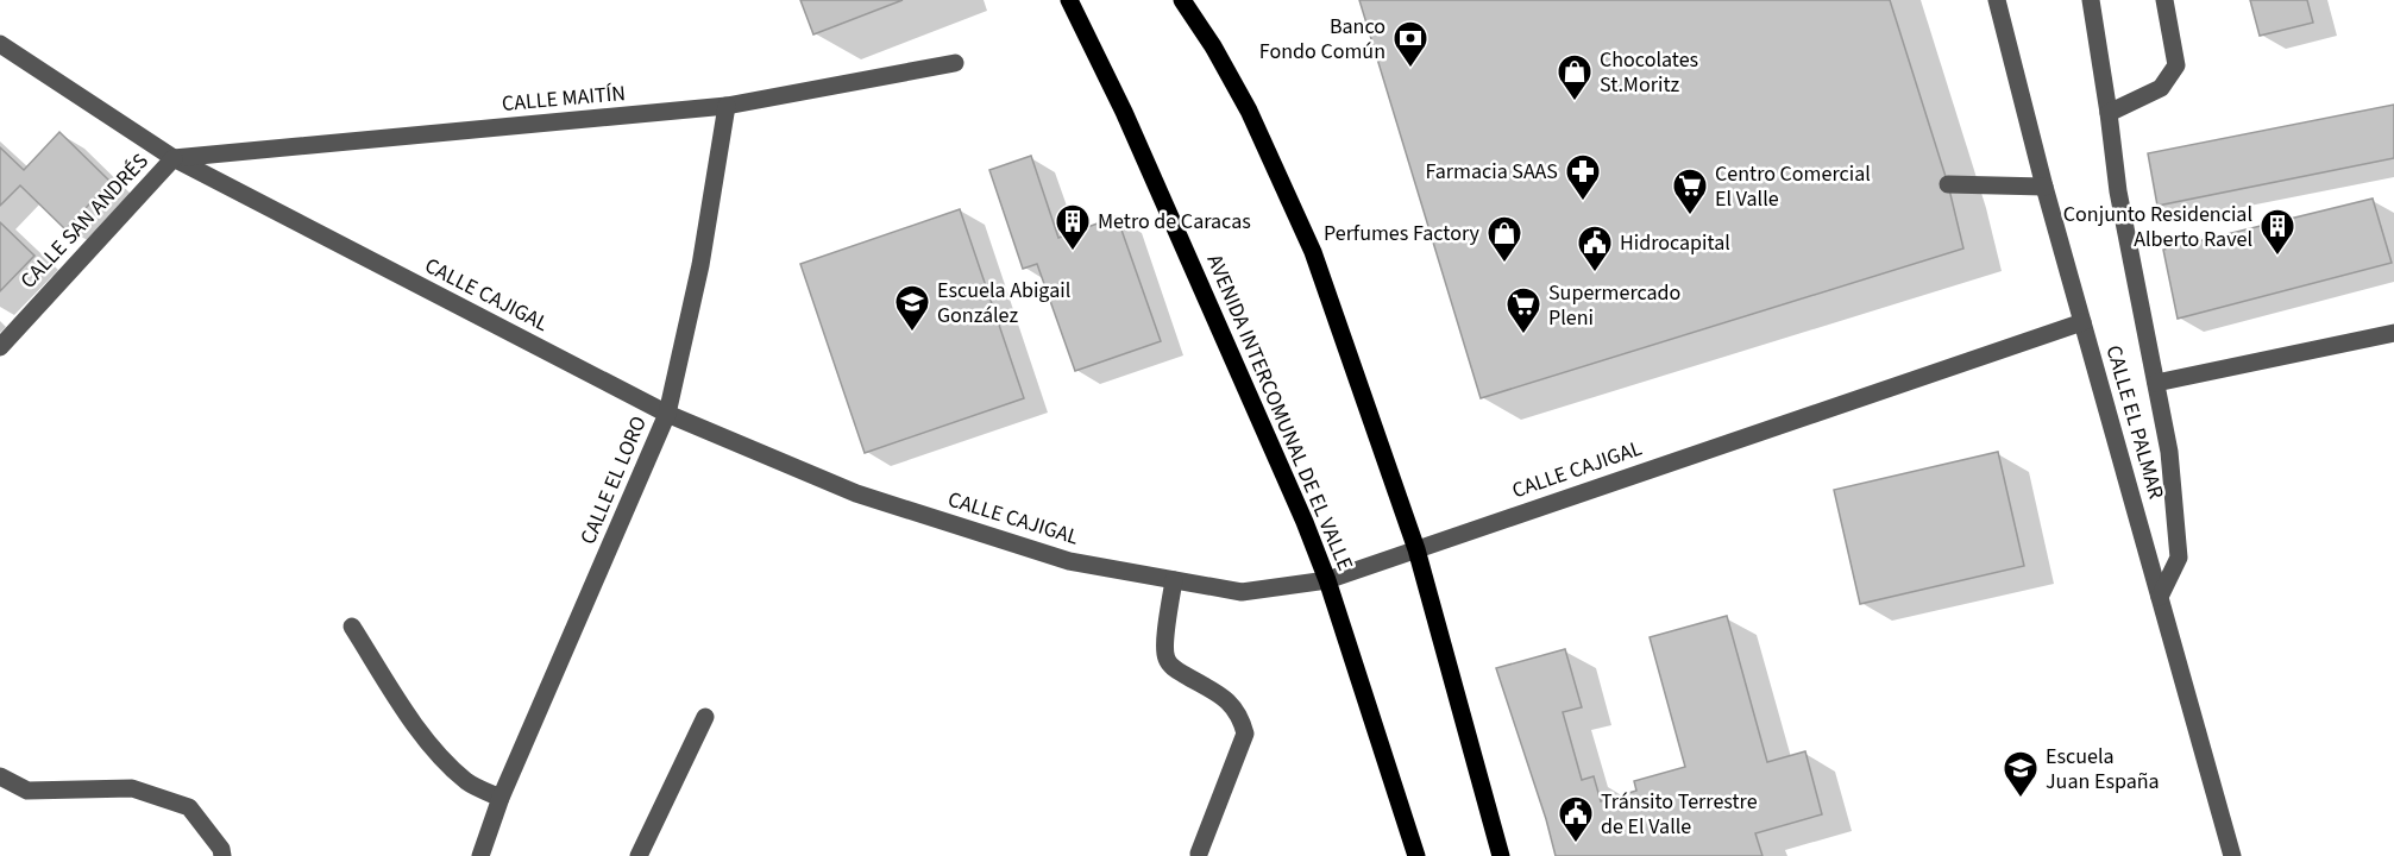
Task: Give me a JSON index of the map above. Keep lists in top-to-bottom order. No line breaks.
{"streets":{"main road":["AVENIDA INTERCOMUNAL DE EL VALLE"],"street":["CALLE MAITÍN","CALLE SAN ANDRÉS","CALLE CAJIGAL","CALLE EL PALMAR","CALLE EL LORO"]},"crossings":[["CALLE MAITÍN","CALLE SAN ANDRÉS"],["CALLE MAITÍN","CALLE CAJIGAL"],["CALLE MAITÍN","CALLE EL LORO"],["CALLE SAN ANDRÉS","CALLE CAJIGAL"],["CALLE CAJIGAL","AVENIDA INTERCOMUNAL DE EL VALLE"],["CALLE CAJIGAL","CALLE EL PALMAR"],["CALLE CAJIGAL","CALLE EL LORO"]],"places":{"bank":["Banco Fondo Común"],"shop":["Chocolates St.Moritz","Perfumes Factory"],"pharmacy":["Farmacia SAAS"],"supermarket":["Centro Comercial El Valle","Supermercado Pleni"],"building":["Metro de Caracas","Conjunto Residencial Alberto Ravel"],"public building":["Hidrocapital","Tránsito Terrestre de El Valle"],"school or university":["Escuela Abigail González","Escuela Juan España"]}}
